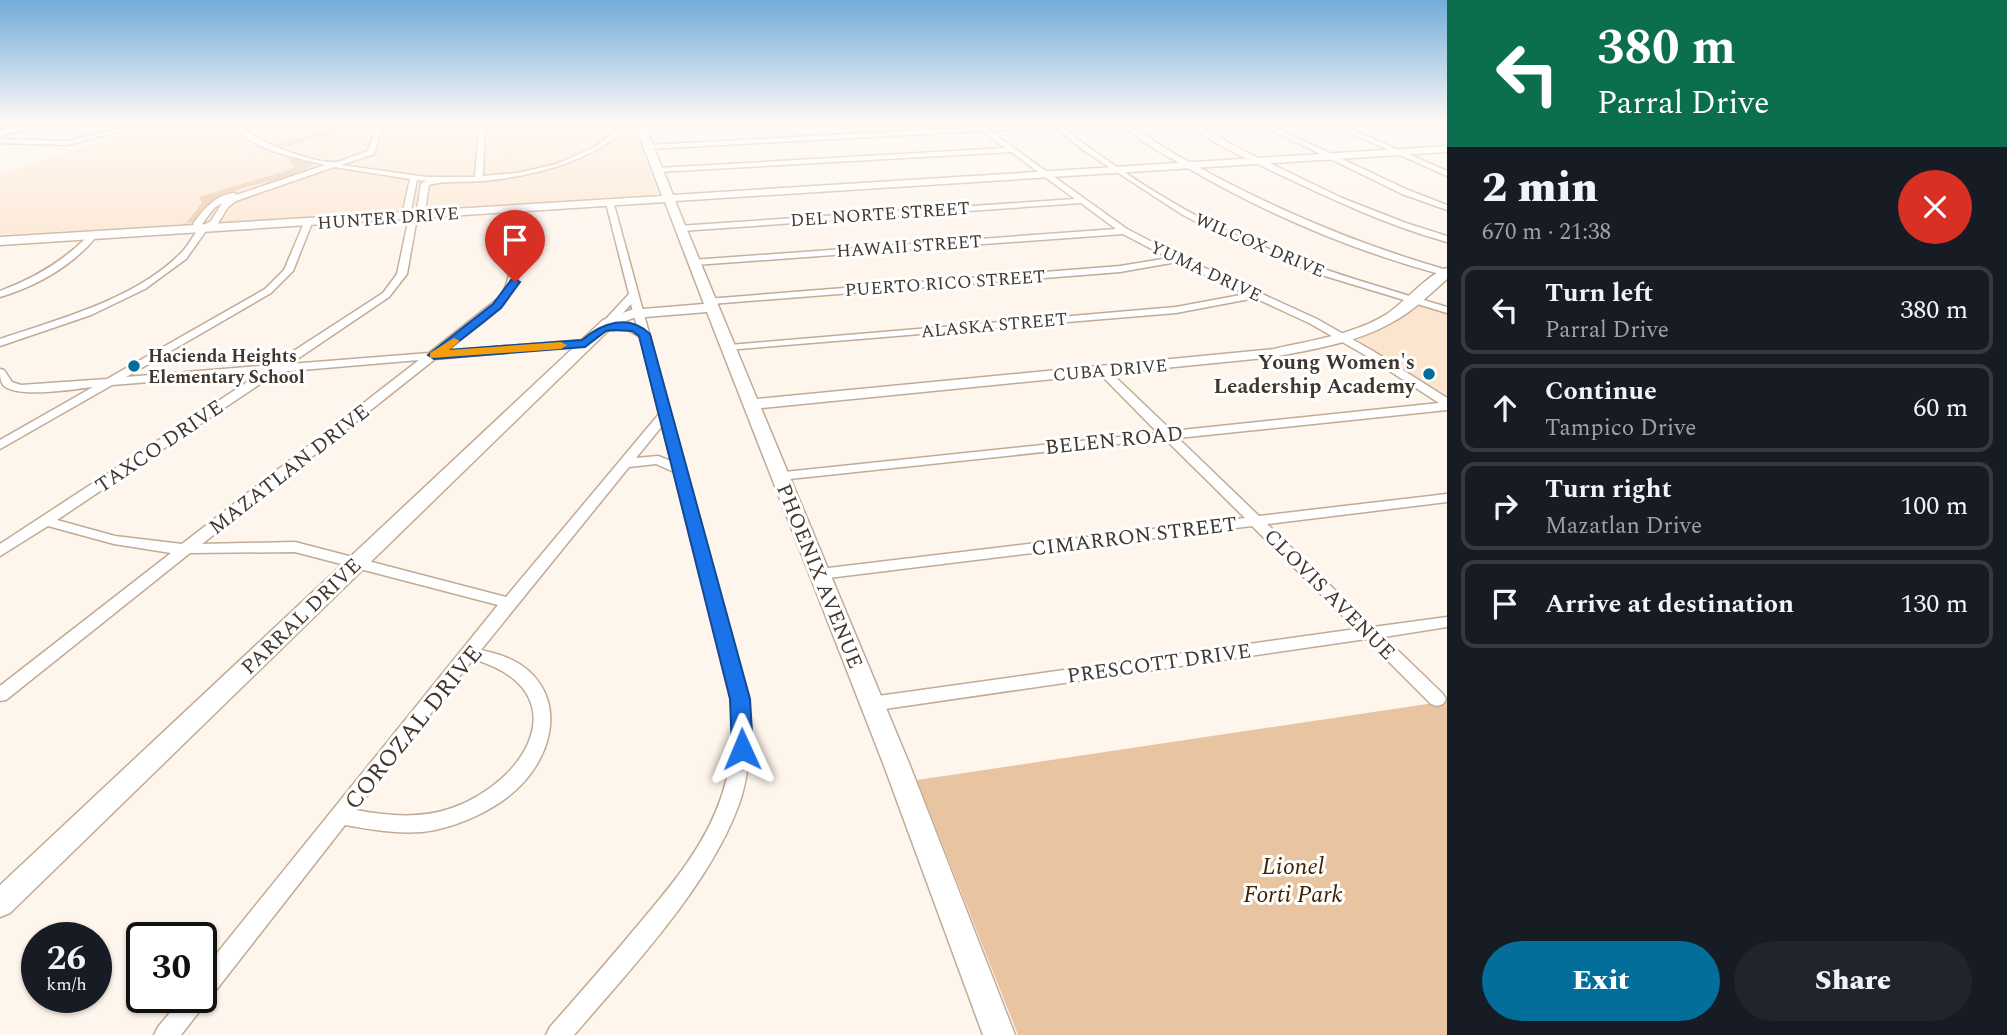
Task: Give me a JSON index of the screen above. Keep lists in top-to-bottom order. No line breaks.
{"streets":{"street":["DEL NORTE STREET","HUNTER DRIVE","WILCOX DRIVE","HAWAII STREET","YUMA DRIVE","PUERTO RICO STREET","ALASKA STREET","CUBA DRIVE","BELEN ROAD","TAXCO DRIVE","MAZATLAN DRIVE","CIMARRON STREET","PHOENIX AVENUE","CLOVIS AVENUE","PARRAL DRIVE","PRESCOTT DRIVE","COROZAL DRIVE"]},"crossings":[["DEL NORTE STREET","YUMA DRIVE"],["DEL NORTE STREET","PHOENIX AVENUE"],["HUNTER DRIVE","YUMA DRIVE"],["HUNTER DRIVE","TAXCO DRIVE"],["HUNTER DRIVE","MAZATLAN DRIVE"],["HUNTER DRIVE","PHOENIX AVENUE"],["WILCOX DRIVE","CUBA DRIVE"],["HAWAII STREET","YUMA DRIVE"],["HAWAII STREET","PHOENIX AVENUE"],["YUMA DRIVE","PUERTO RICO STREET"],["YUMA DRIVE","ALASKA STREET"],["YUMA DRIVE","CUBA DRIVE"],["YUMA DRIVE","BELEN ROAD"],["PUERTO RICO STREET","PHOENIX AVENUE"],["PUERTO RICO STREET","PARRAL DRIVE"],["ALASKA STREET","PHOENIX AVENUE"],["CUBA DRIVE","PHOENIX AVENUE"],["CUBA DRIVE","CLOVIS AVENUE"],["BELEN ROAD","PHOENIX AVENUE"],["BELEN ROAD","CLOVIS AVENUE"],["CIMARRON STREET","PHOENIX AVENUE"],["CIMARRON STREET","CLOVIS AVENUE"],["PHOENIX AVENUE","PRESCOTT DRIVE"],["CLOVIS AVENUE","PRESCOTT DRIVE"]],"parks":["Lionel Forti Park"],"places":["Hacienda Heights Elementary School","Young Women's Leadership Academy"],"page":{"turn":["380 m","Parral Drive"],"heading":["2 min","670 m · 21:38"],"list":[{"name":"Turn left","note":"Parral Drive","value":"380 m"},{"name":"Continue","note":"Tampico Drive","value":"60 m"},{"name":"Turn right","note":"Mazatlan Drive","value":"100 m"},{"name":"Arrive at destination","value":"130 m"}],"speed":"26 km/h","limit":"30","buttons":["Exit","Share"]}}
